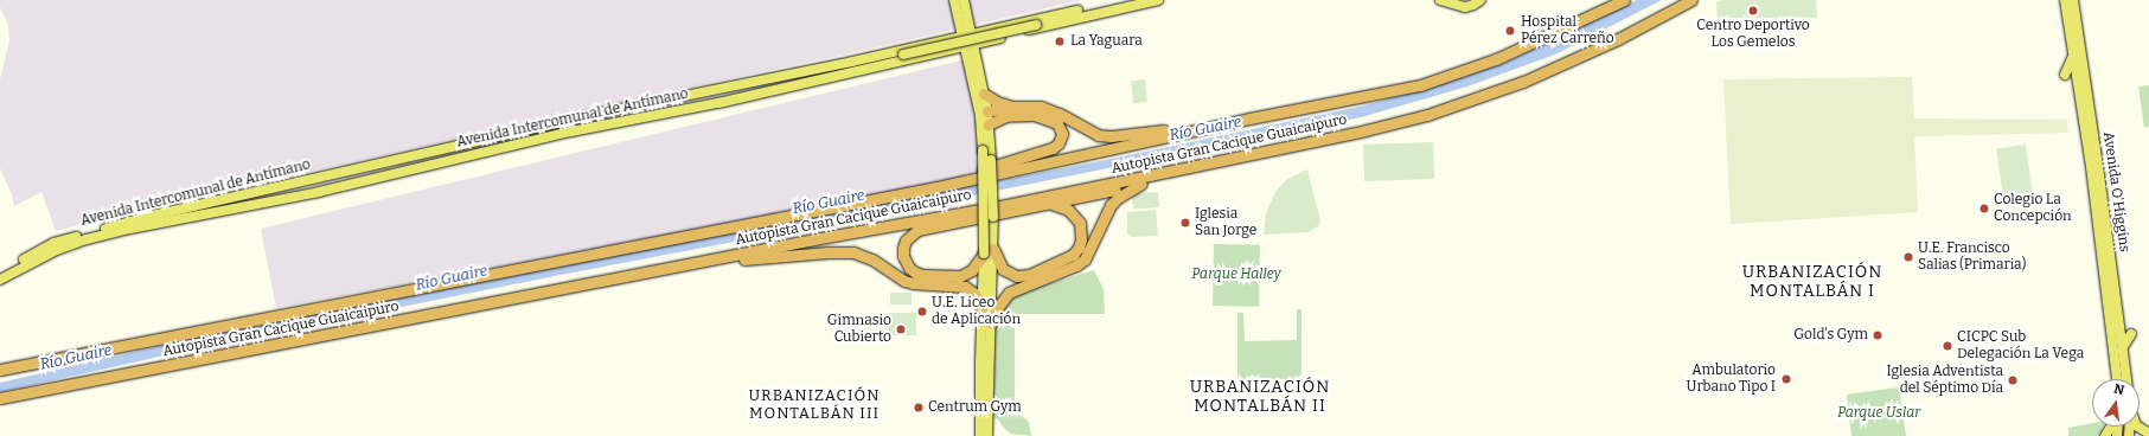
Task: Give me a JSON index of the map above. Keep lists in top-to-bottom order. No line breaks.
{"streets":{"highway":["Autopista Gran Cacique Guaicaipuro"],"main road":["Avenida Intercomunal de Antímano","Avenida O'Higgins"]},"districts":["URBANIZACIÓN MONTALBÁN I","URBANIZACIÓN MONTALBÁN II","URBANIZACIÓN MONTALBÁN III"],"water":["Río Guaire"],"parks":["Parque Halley","Parque Uslar"],"places":["Centro Deportivo Los Gemelos","Hospital Pérez Carreño","La Yaguara","Colegio La Concepción","Iglesia San Jorge","U.E. Francisco Salias (Primaria)","U.E. Liceo de Aplicación","Gimnasio Cubierto","Gold's Gym","CICPC Sub Delegación La Vega","Ambulatorio Urbano Tipo I","Iglesia Adventista del Séptimo Día","Centrum Gym"],"north":"top"}
